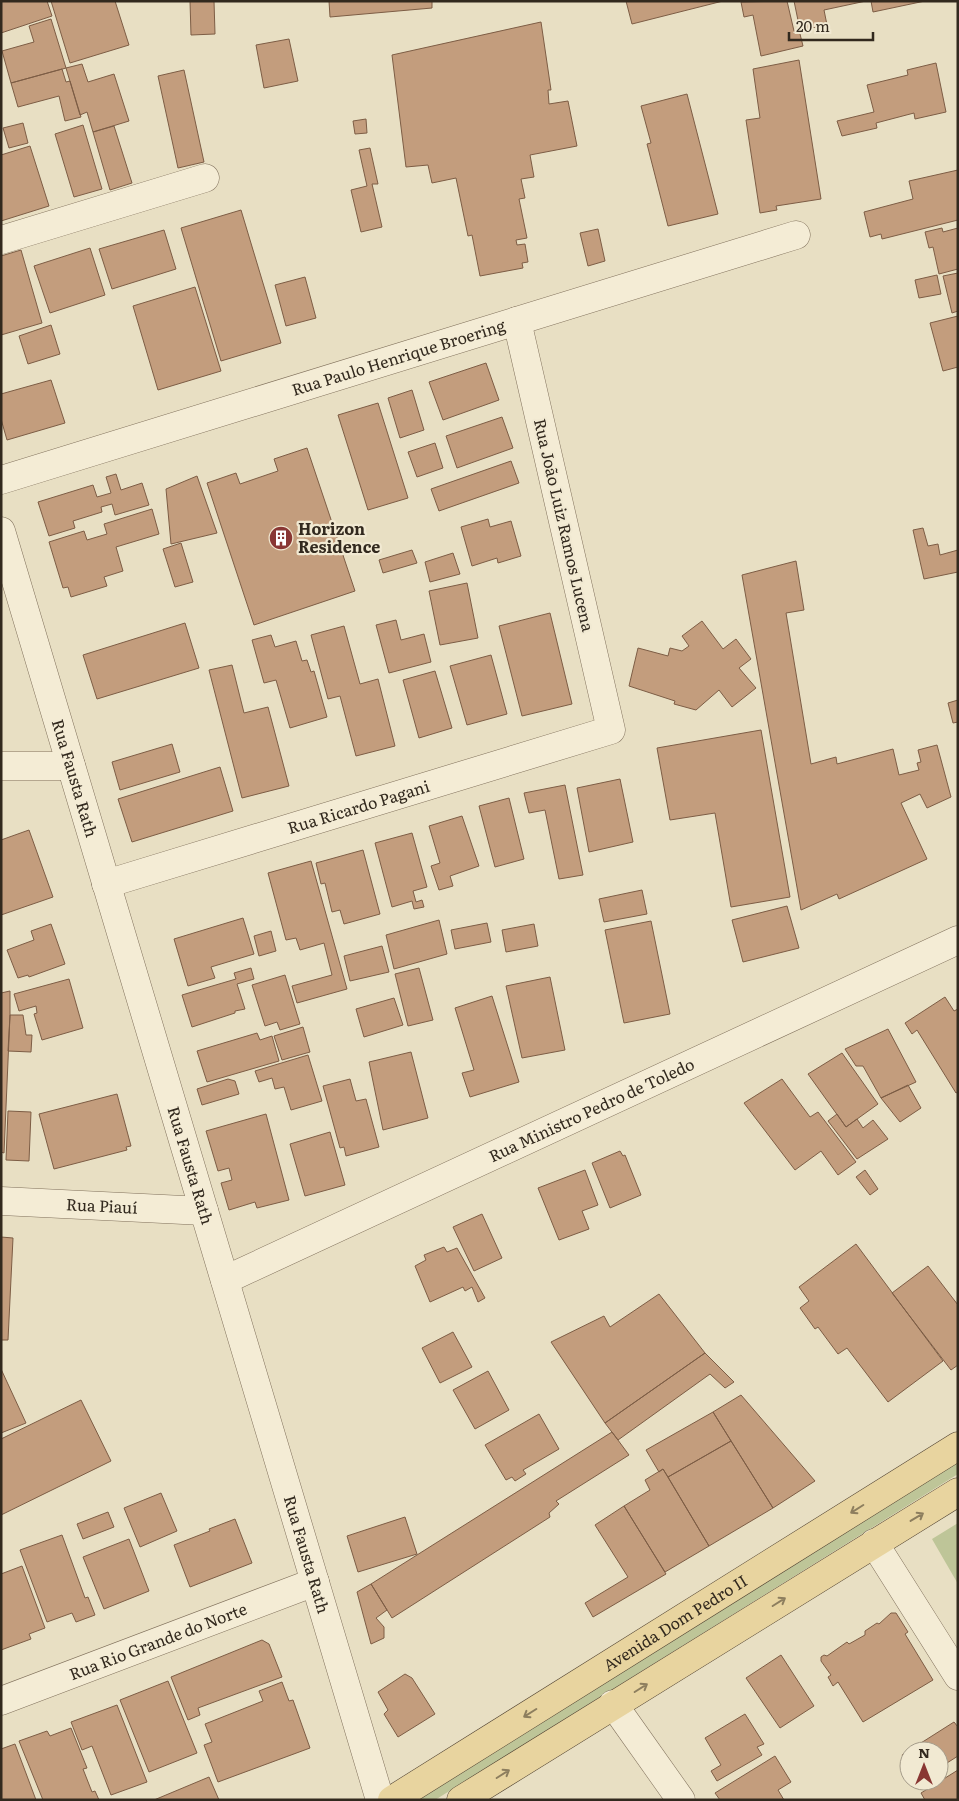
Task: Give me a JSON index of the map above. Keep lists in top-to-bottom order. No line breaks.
{"streets":{"main road":["Avenida Dom Pedro II"],"street":["Rua Paulo Henrique Broering","Rua João Luiz Ramos Lucena","Rua Fausta Rath","Rua Ricardo Pagani","Rua Ministro Pedro de Toledo","Rua Piauí","Rua Rio Grande do Norte"]},"crossings":[["Rua Paulo Henrique Broering","Rua João Luiz Ramos Lucena"],["Rua João Luiz Ramos Lucena","Rua Ricardo Pagani"],["Rua Fausta Rath","Rua Ricardo Pagani"],["Rua Fausta Rath","Rua Ministro Pedro de Toledo"],["Rua Fausta Rath","Rua Piauí"],["Rua Fausta Rath","Rua Rio Grande do Norte"]],"places":{"building":["Horizon Residence"]},"scale_bar":"20 m","north":"top"}
